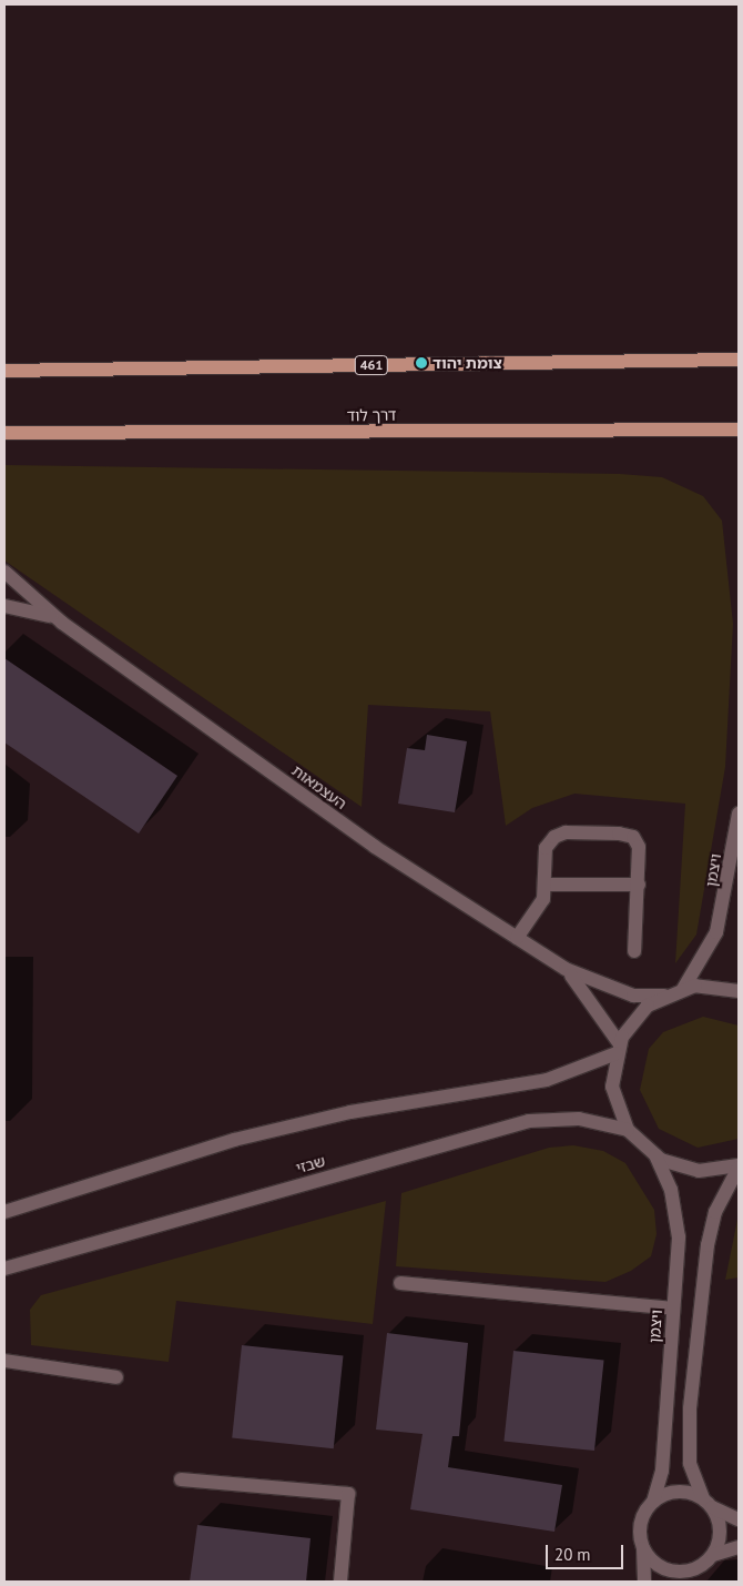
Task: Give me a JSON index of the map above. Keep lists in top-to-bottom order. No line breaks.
{"streets":{"main road":["461","דרך לוד"],"street":["העצמאות","ויצמן","שבזי"]},"places":["צומת יהוד"],"scale_bar":"20 m"}
